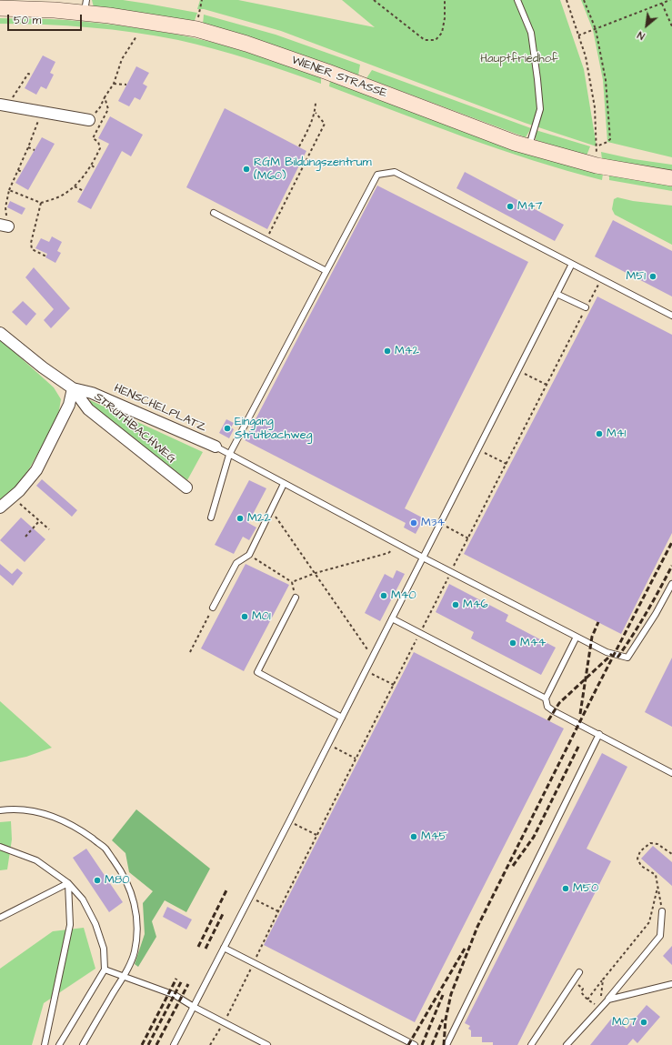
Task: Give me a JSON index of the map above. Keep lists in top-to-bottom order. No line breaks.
{"streets":{"main road":["WIENER STRASSE"],"street":["HENSCHELPLATZ","STRUTHBACHWEG"]},"crossings":[["HENSCHELPLATZ","STRUTHBACHWEG"]],"parks":["Hauptfriedhof"],"places":["RGM Bildungszentrum (M60)","M47","M51","M42","Eingang Strutbachweg","M41","M22","M34","M40","M46","M01","M44","M45","M80","M50","M07"],"scale_bar":"50 m","north":"bottom left"}
